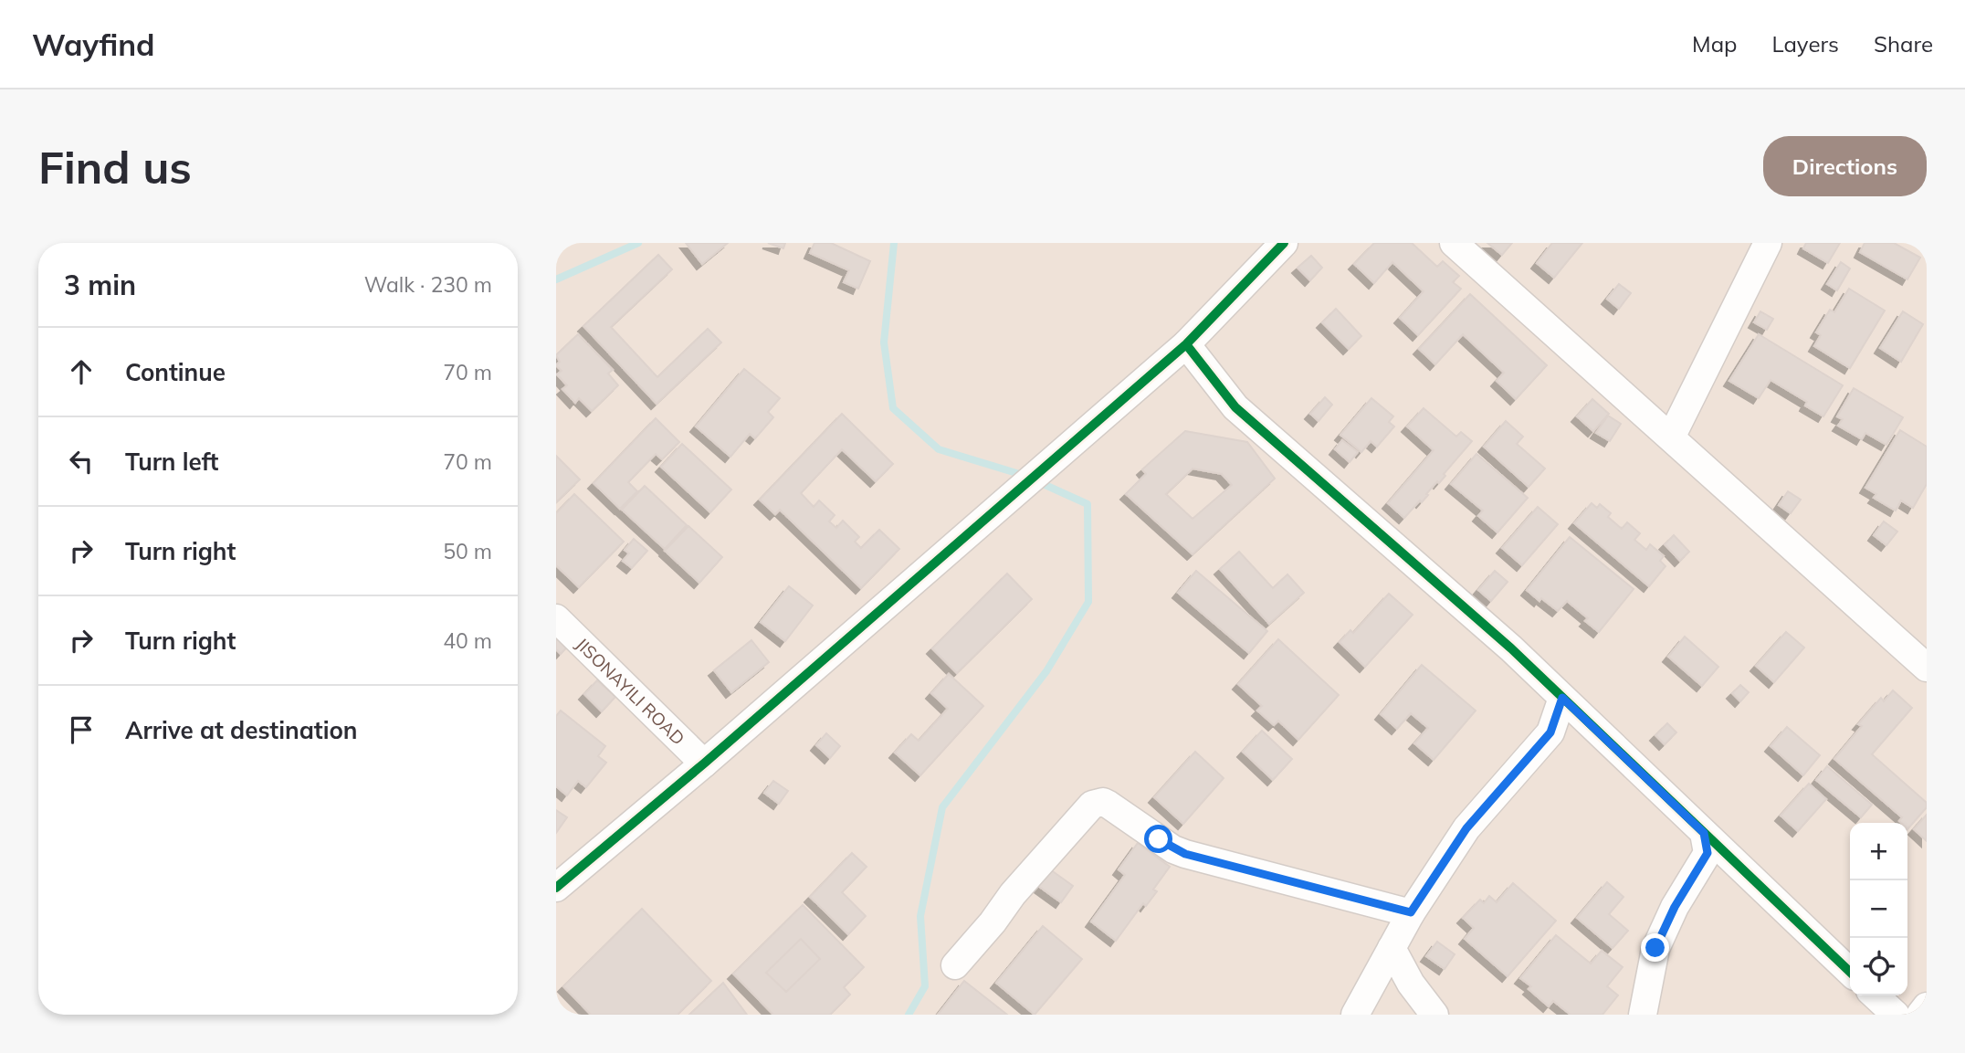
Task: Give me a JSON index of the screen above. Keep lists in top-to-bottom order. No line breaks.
{"streets":{"street":["JISONAYILI ROAD"]},"page":{"header":"Wayfind","nav":["Map","Layers","Share"],"buttons":"Directions","title":"Find us","heading":["3 min","Walk · 230 m"],"list":[["Continue","70 m"],["Turn left","70 m"],["Turn right","50 m"],["Turn right","40 m"],"Arrive at destination"],"map_buttons":["+","−"]}}
